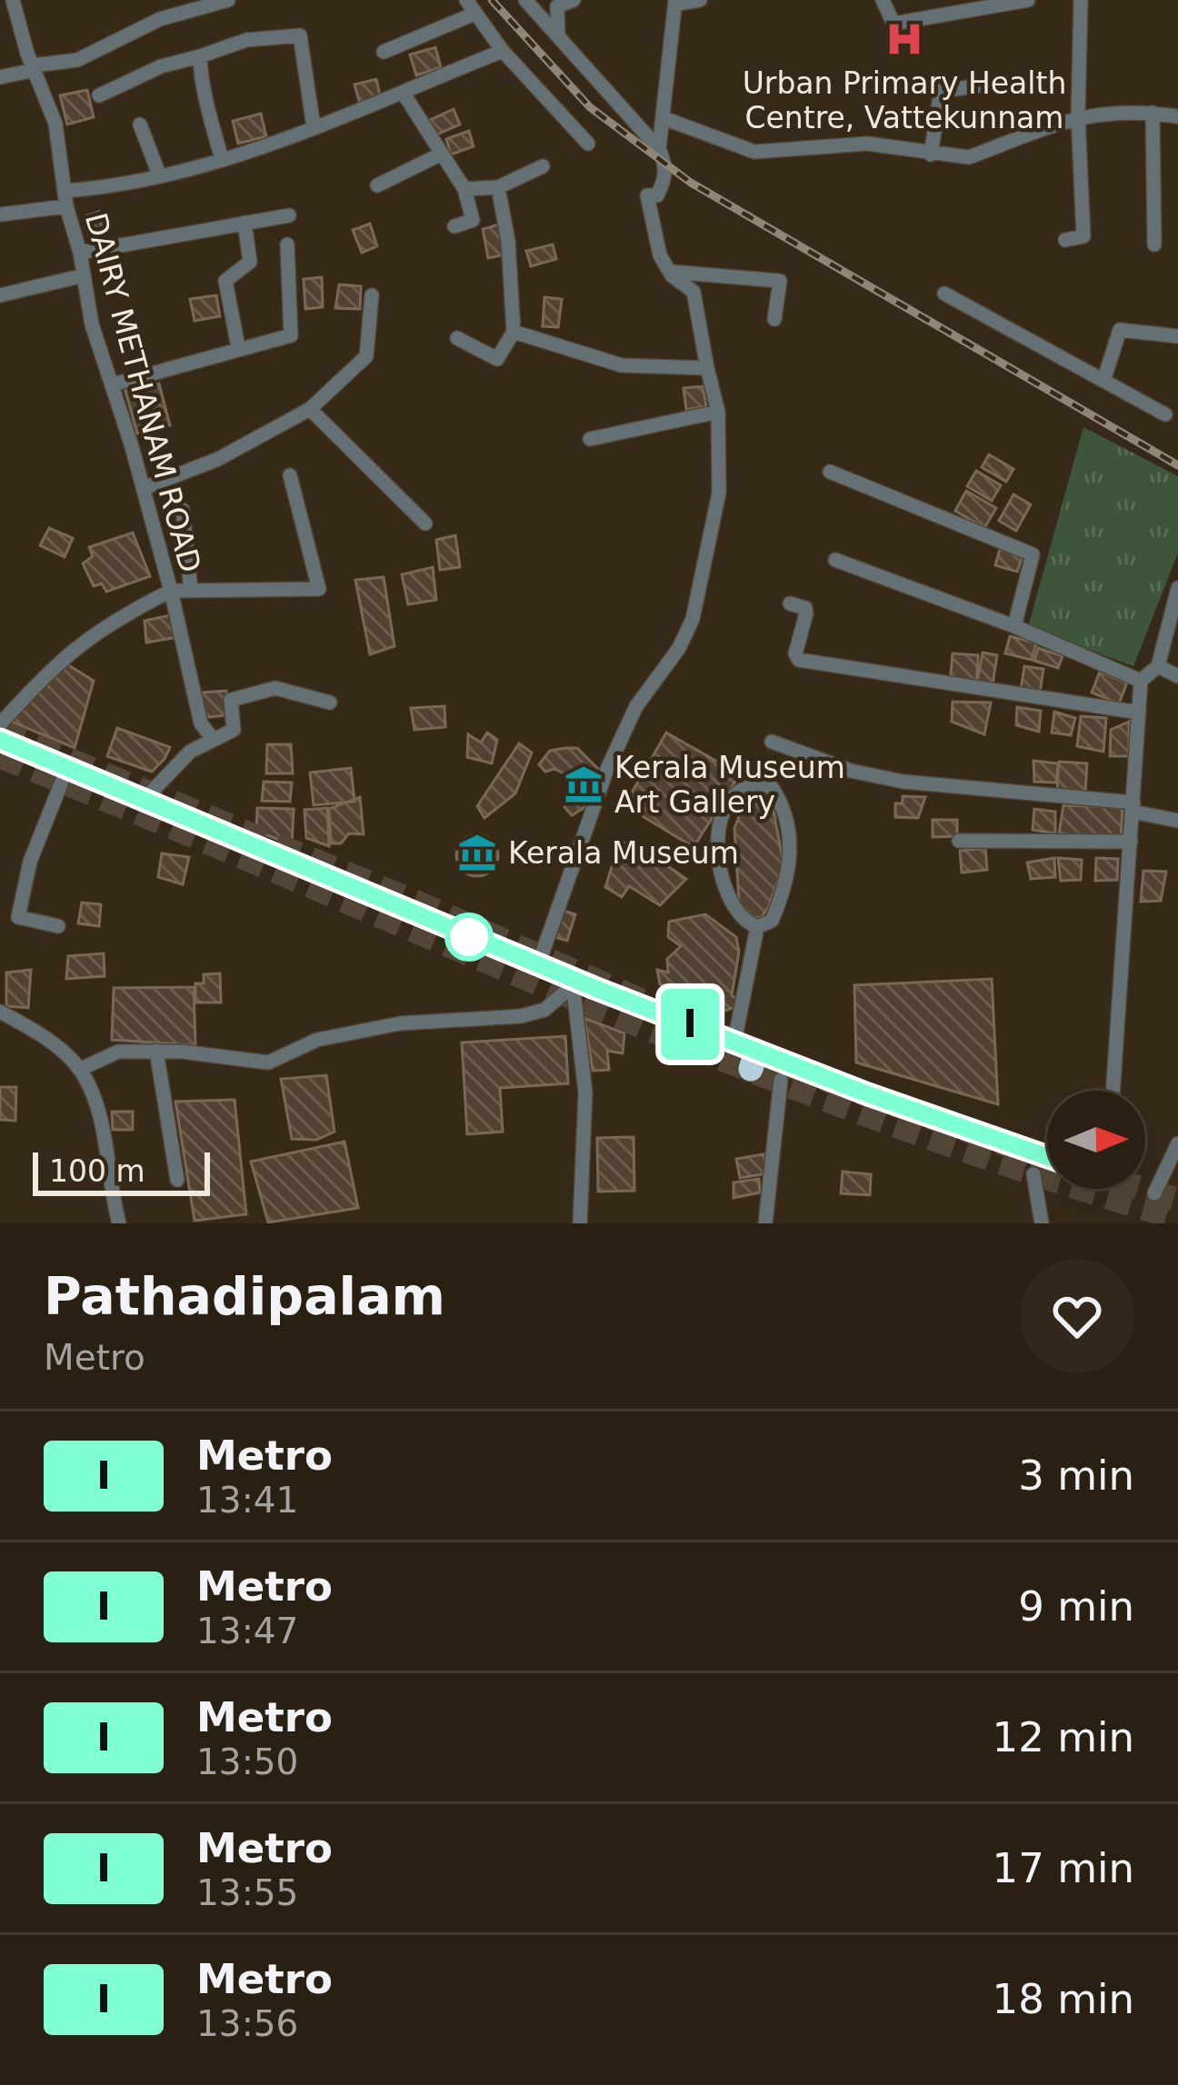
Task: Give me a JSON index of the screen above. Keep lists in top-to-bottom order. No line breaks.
{"streets":{"street":["DAIRY METHANAM ROAD"]},"places":{"hospital":["Urban Primary Health Centre, Vattekunnam"],"museum":["Kerala Museum Art Gallery","Kerala Museum"]},"lines":["metro line I"],"scale_bar":"100 m","north":"right","page":{"on_map":"I","scale":"100 m","heading":["Pathadipalam","Metro"],"list":[{"mark":"I","name":"Metro","note":"13:41","value":"3 min"},{"mark":"I","name":"Metro","note":"13:47","value":"9 min"},{"mark":"I","name":"Metro","note":"13:50","value":"12 min"},{"mark":"I","name":"Metro","note":"13:55","value":"17 min"},{"mark":"I","name":"Metro","note":"13:56","value":"18 min"}]}}
